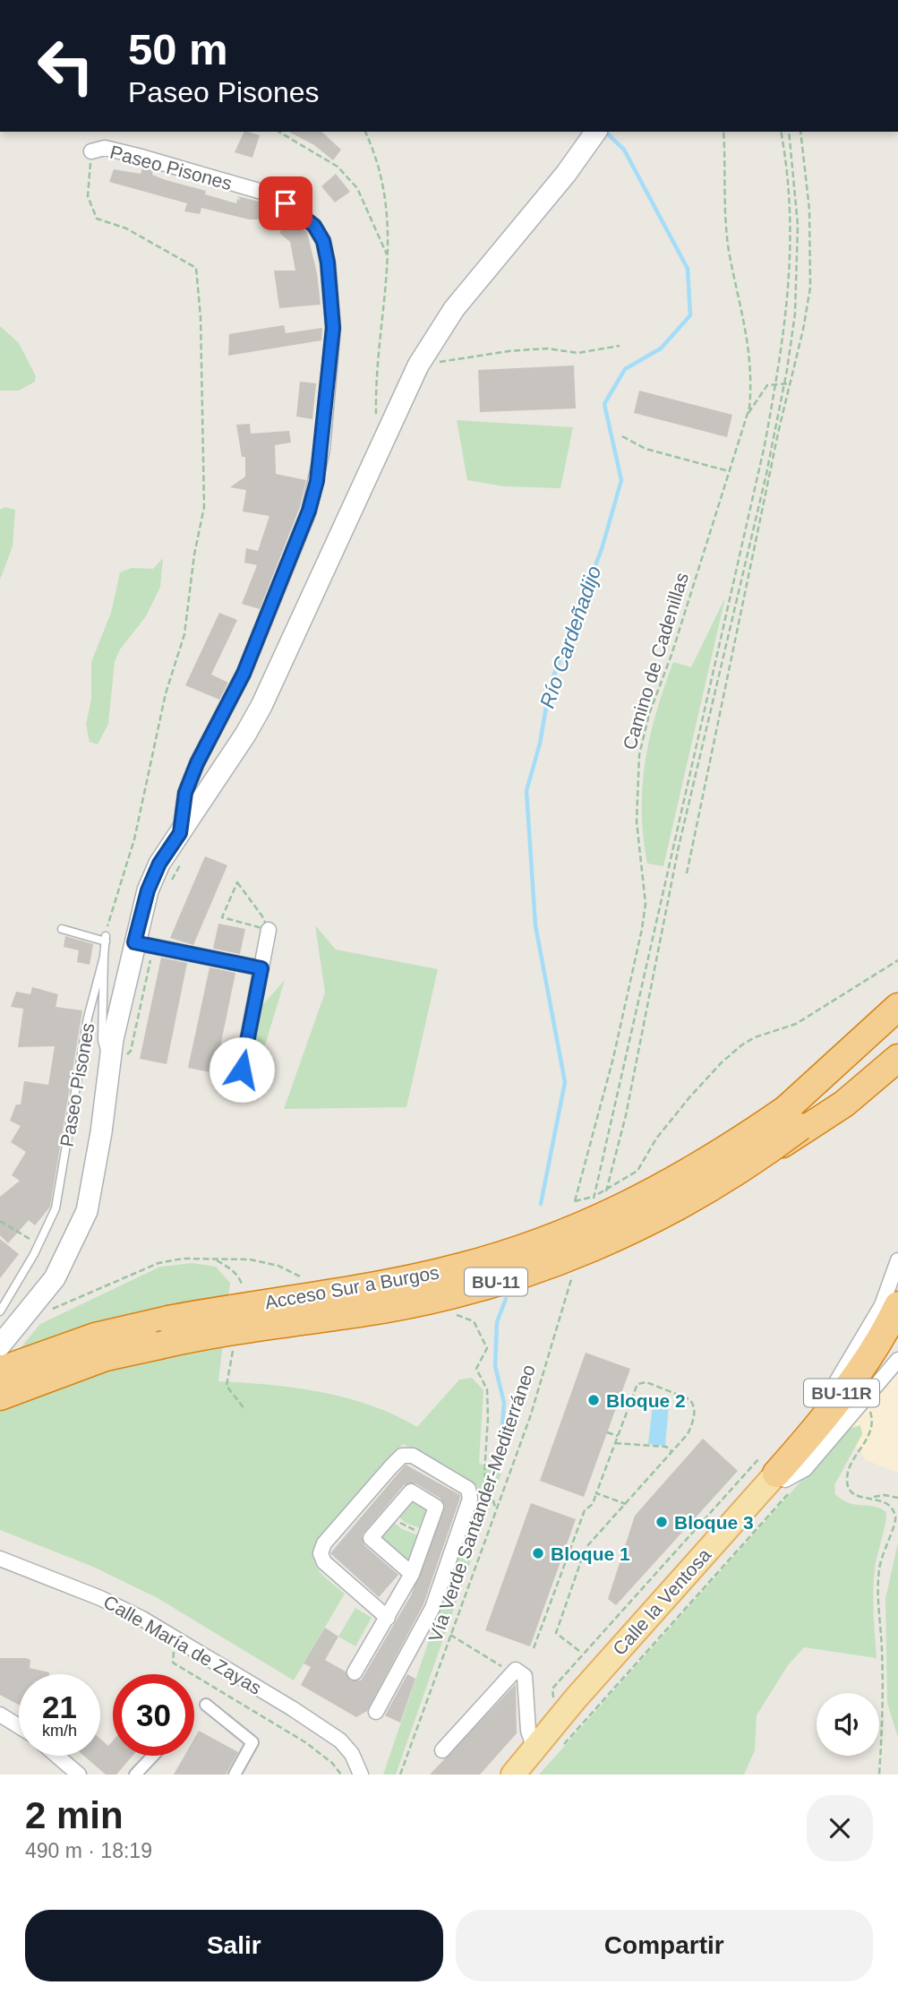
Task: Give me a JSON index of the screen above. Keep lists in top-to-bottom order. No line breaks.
{"streets":{"highway":["BU-11","Acceso Sur a Burgos","BU-11R"],"main road":["Paseo Pisones","Calle la Ventosa"],"street":["Calle María de Zayas"],"path":["Camino de Cadenillas","Vía Verde Santander-Mediterráneo"]},"crossings":[["BU-11R","Calle la Ventosa"]],"water":["Río Cardeñadijo"],"places":["Bloque 2","Bloque 3","Bloque 1"],"page":{"turn":["50 m","Paseo Pisones"],"speed":"21 km/h","limit":"30","heading":["2 min","490 m · 18:19"],"buttons":["Salir","Compartir"]}}
